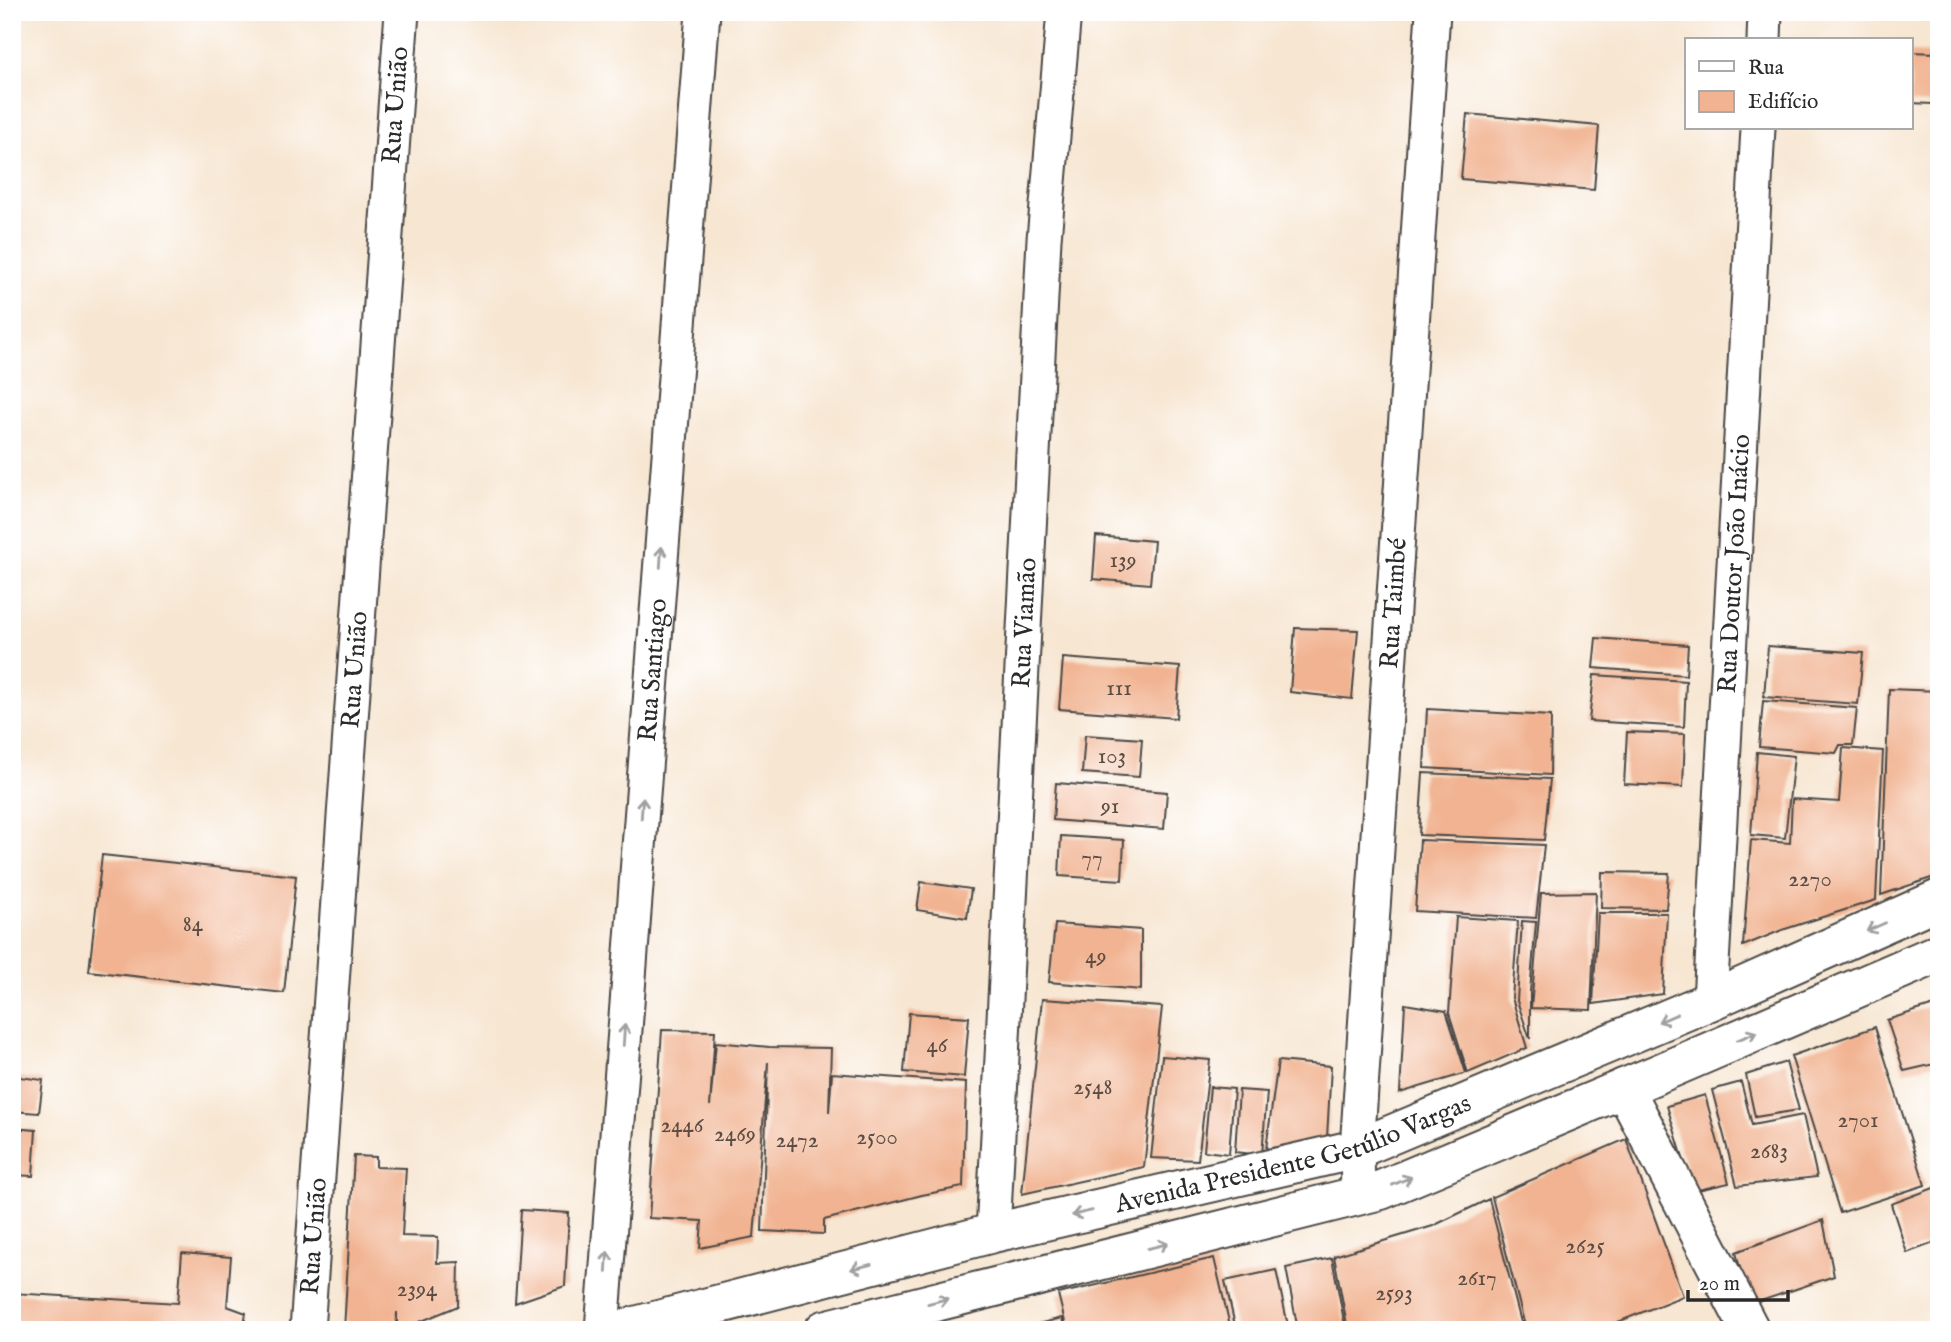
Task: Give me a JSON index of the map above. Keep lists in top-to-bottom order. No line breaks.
{"streets":{"main road":["Avenida Presidente Getúlio Vargas"],"street":["Rua União","Rua Doutor João Inácio","Rua Taimbé","Rua Viamão","Rua Santiago"]},"crossings":[["Rua Doutor João Inácio","Avenida Presidente Getúlio Vargas"],["Rua Taimbé","Avenida Presidente Getúlio Vargas"],["Rua Viamão","Avenida Presidente Getúlio Vargas"]],"one_way":["Rua Santiago"],"house_numbers":["139","111","103","91","77","2270","84","49","46","2548","2701","2446","2469","2500","2472","2683","2625","2617","2394","2593"],"legend":["Rua","Edifício"],"scale_bar":"20 m"}
